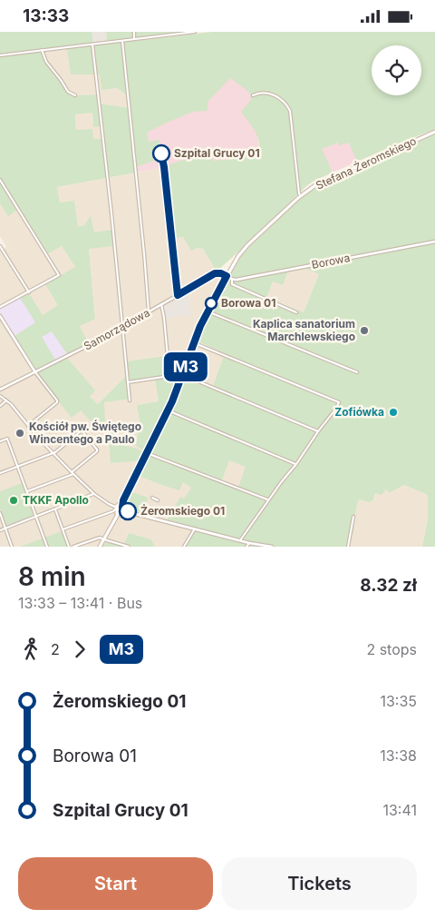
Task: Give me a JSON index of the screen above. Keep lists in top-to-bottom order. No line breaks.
{"streets":{"main road":["Stefana Żeromskiego"],"street":["Borowa","Samorządowa"]},"crossings":[["Stefana Żeromskiego","Samorządowa"]],"places":["Szpital Grucy 01","Borowa 01","Kaplica sanatorium Marchlewskiego","Zofiówka","Kościół pw. Świętego Wincentego a Paulo","TKKF Apollo","Żeromskiego 01"],"lines":["bus line M3"],"page":{"status":"13:33","on_map":"M3","heading":["8 min","13:33 – 13:41 · Bus","8.32 zł"],"legs":["2","M3","2 stops"],"list":[{"name":"Żeromskiego 01","value":"13:35"},{"name":"Borowa 01","value":"13:38"},{"name":"Szpital Grucy 01","value":"13:41"}],"buttons":["Start","Tickets"]}}
